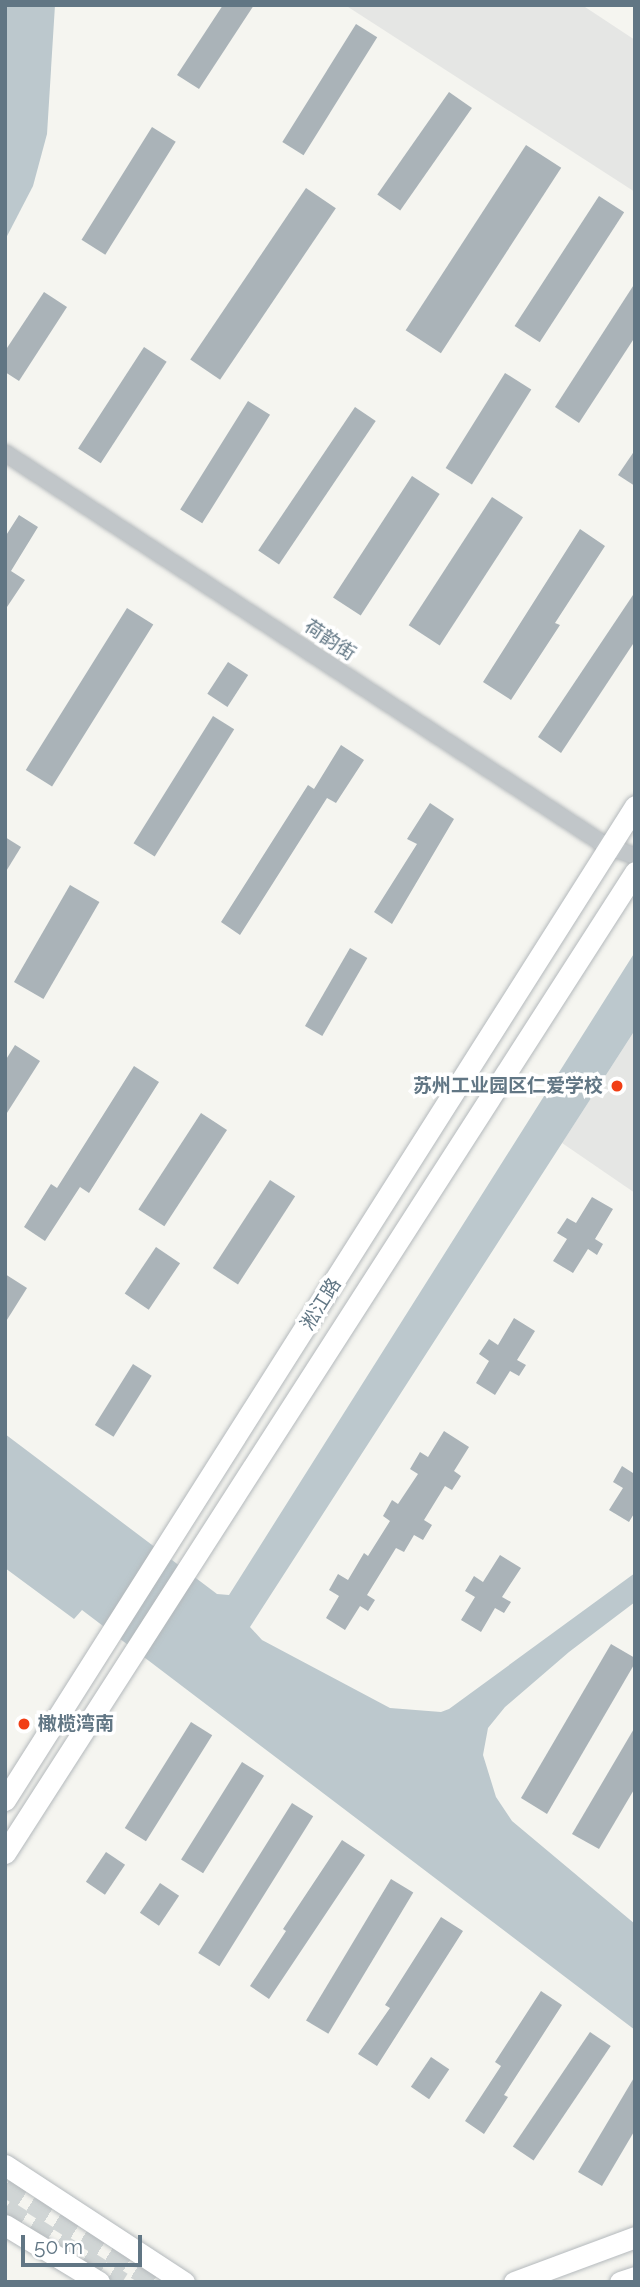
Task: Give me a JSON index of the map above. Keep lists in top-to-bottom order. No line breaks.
{"streets":{"main road":["淞江路"],"street":["荷韵街"]},"crossings":[["荷韵街","淞江路"]],"places":["苏州工业园区仁爱学校","橄榄湾南"],"scale_bar":"50 m"}
